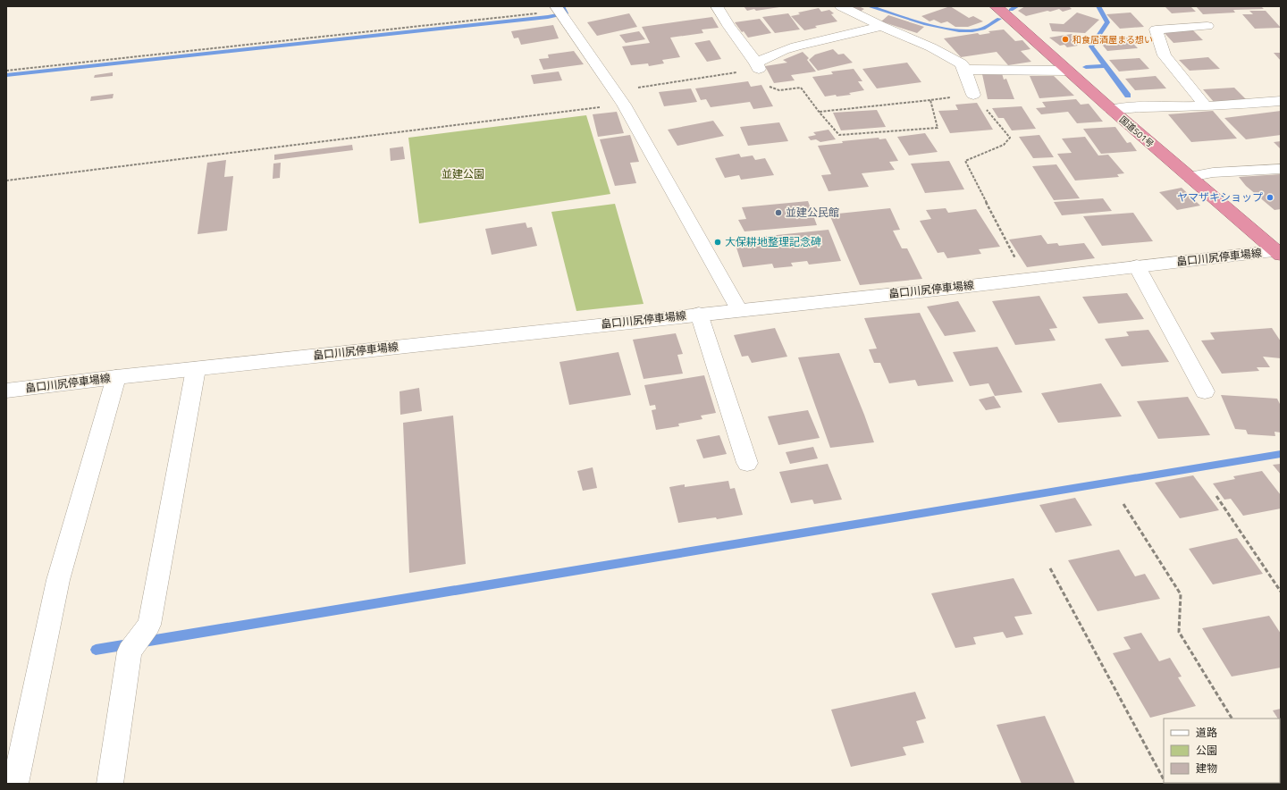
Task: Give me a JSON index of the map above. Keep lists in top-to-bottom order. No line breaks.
{"streets":{"highway":["国道501号"],"street":["畠口川尻停車場線"]},"crossings":[["国道501号","畠口川尻停車場線"]],"parks":["並建公園"],"places":["和食居酒屋まる想い","ヤマザキショップ","並建公民館","大保耕地整理記念碑"],"legend":["道路","公園","建物"]}
